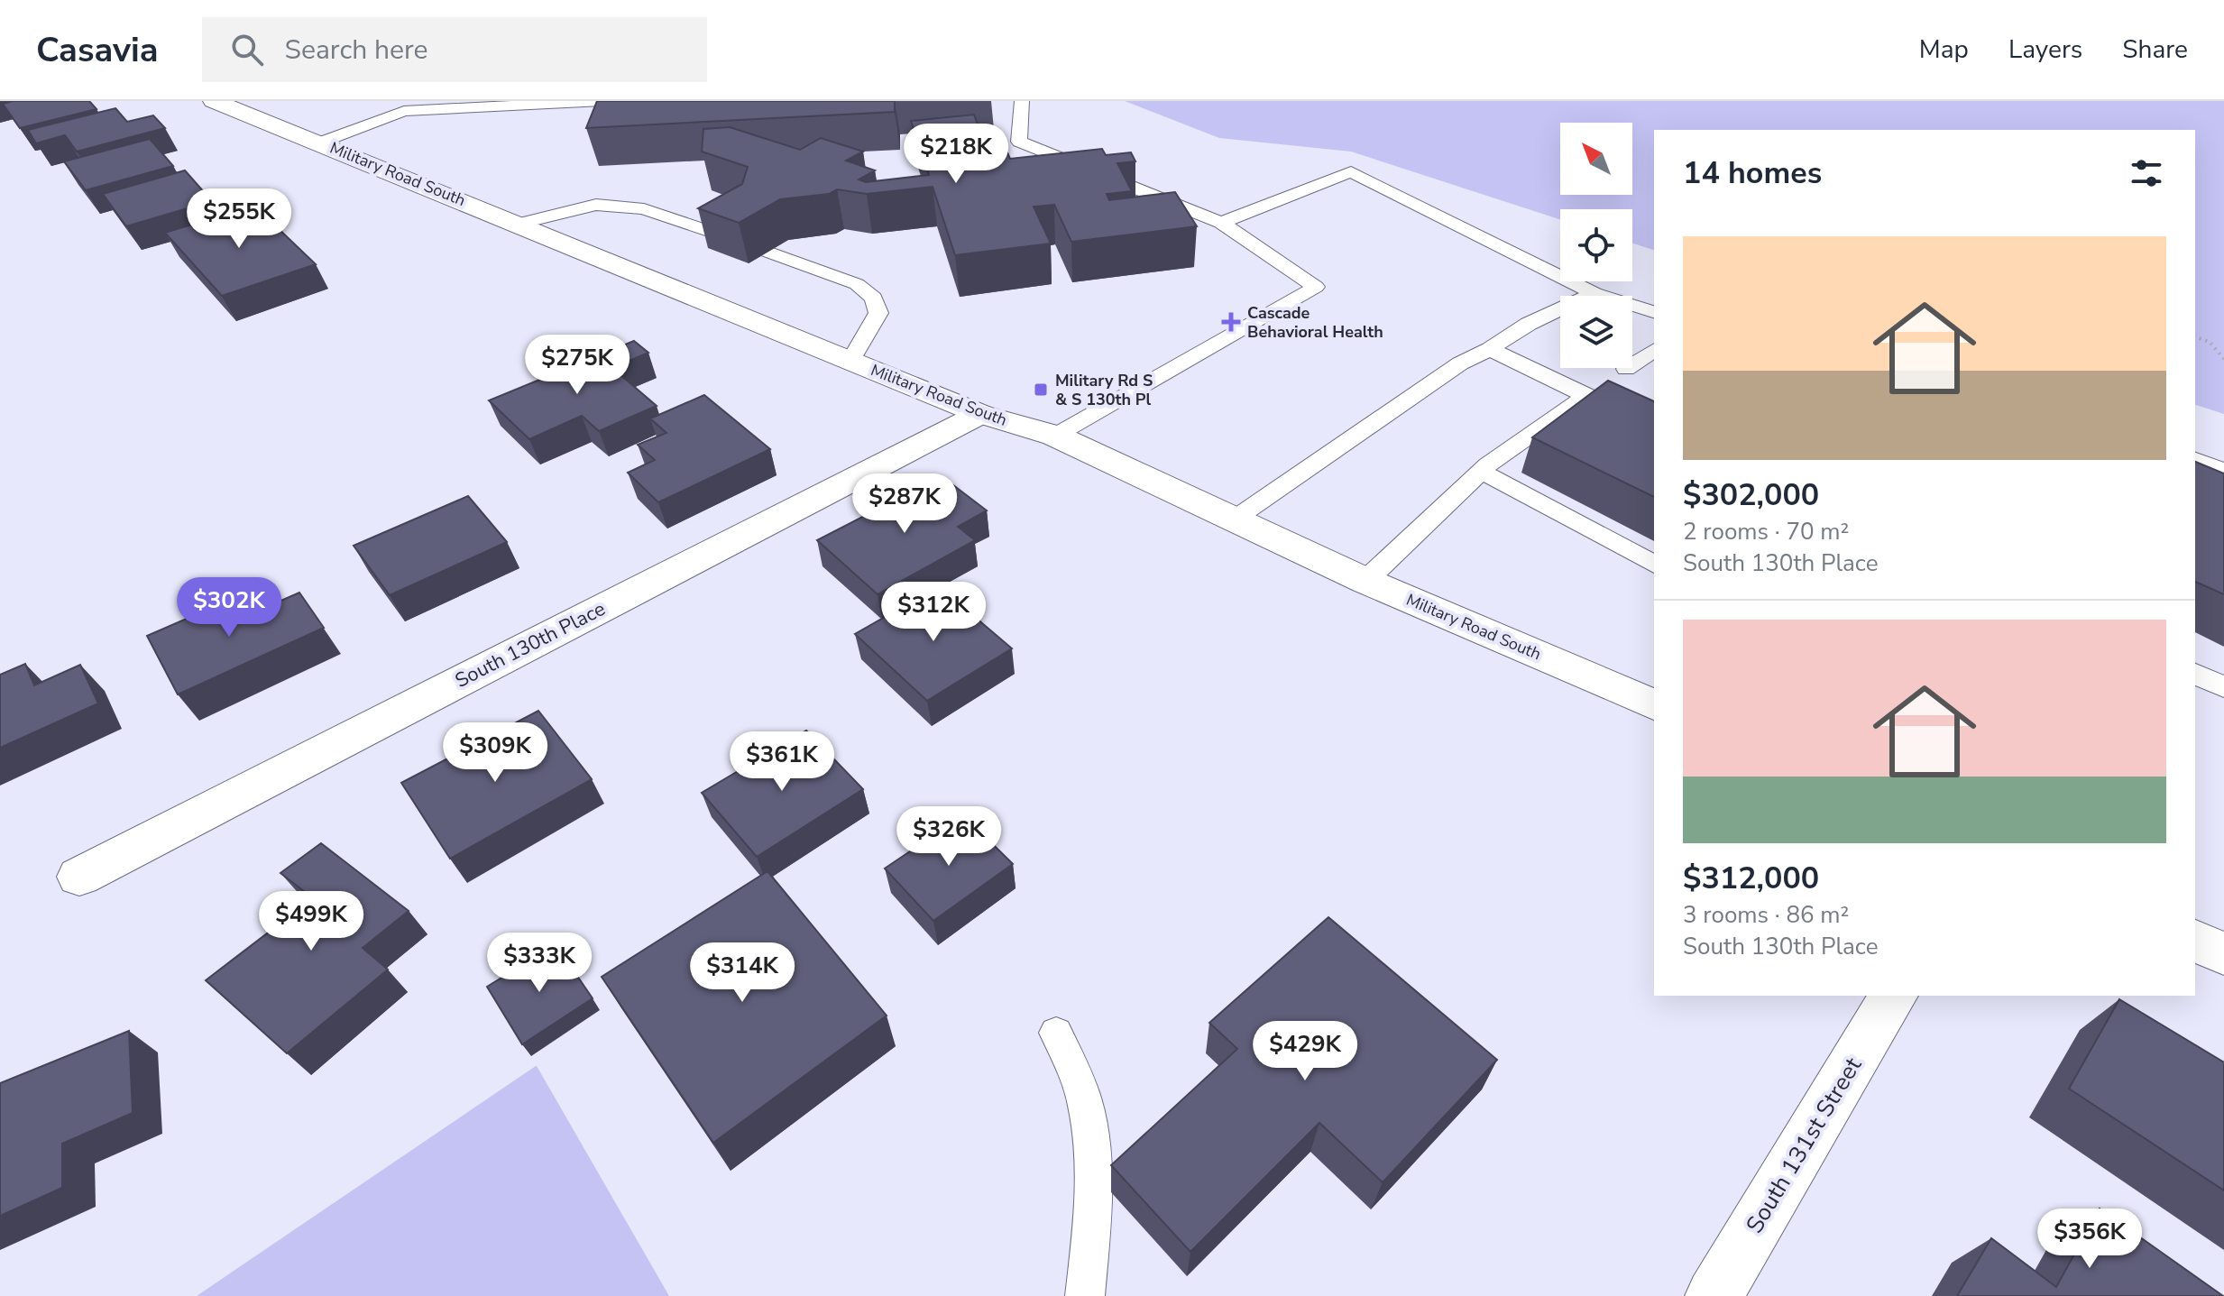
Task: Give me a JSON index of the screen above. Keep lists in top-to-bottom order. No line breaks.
{"streets":{"street":["Military Road South","South 130th Place","South 131st Street"]},"crossings":[["Military Road South","South 130th Place"]],"places":{"health":["Cascade Behavioral Health"],"transit":["Military Rd S & S 130th Pl"]},"north":"top left","page":{"header":"Casavia","search":"Search here","nav":["Map","Layers","Share"],"price":["$218K","$255K","$275K","$287K","$302K","$312K","$309K","$361K","$326K","$499K","$333K","$314K","$429K","$356K"],"heading":"14 homes","list":[{"name":"$302,000","note":"2 rooms · 70 m² · South 130th Place"},{"name":"$312,000","note":"3 rooms · 86 m² · South 130th Place"}]}}
